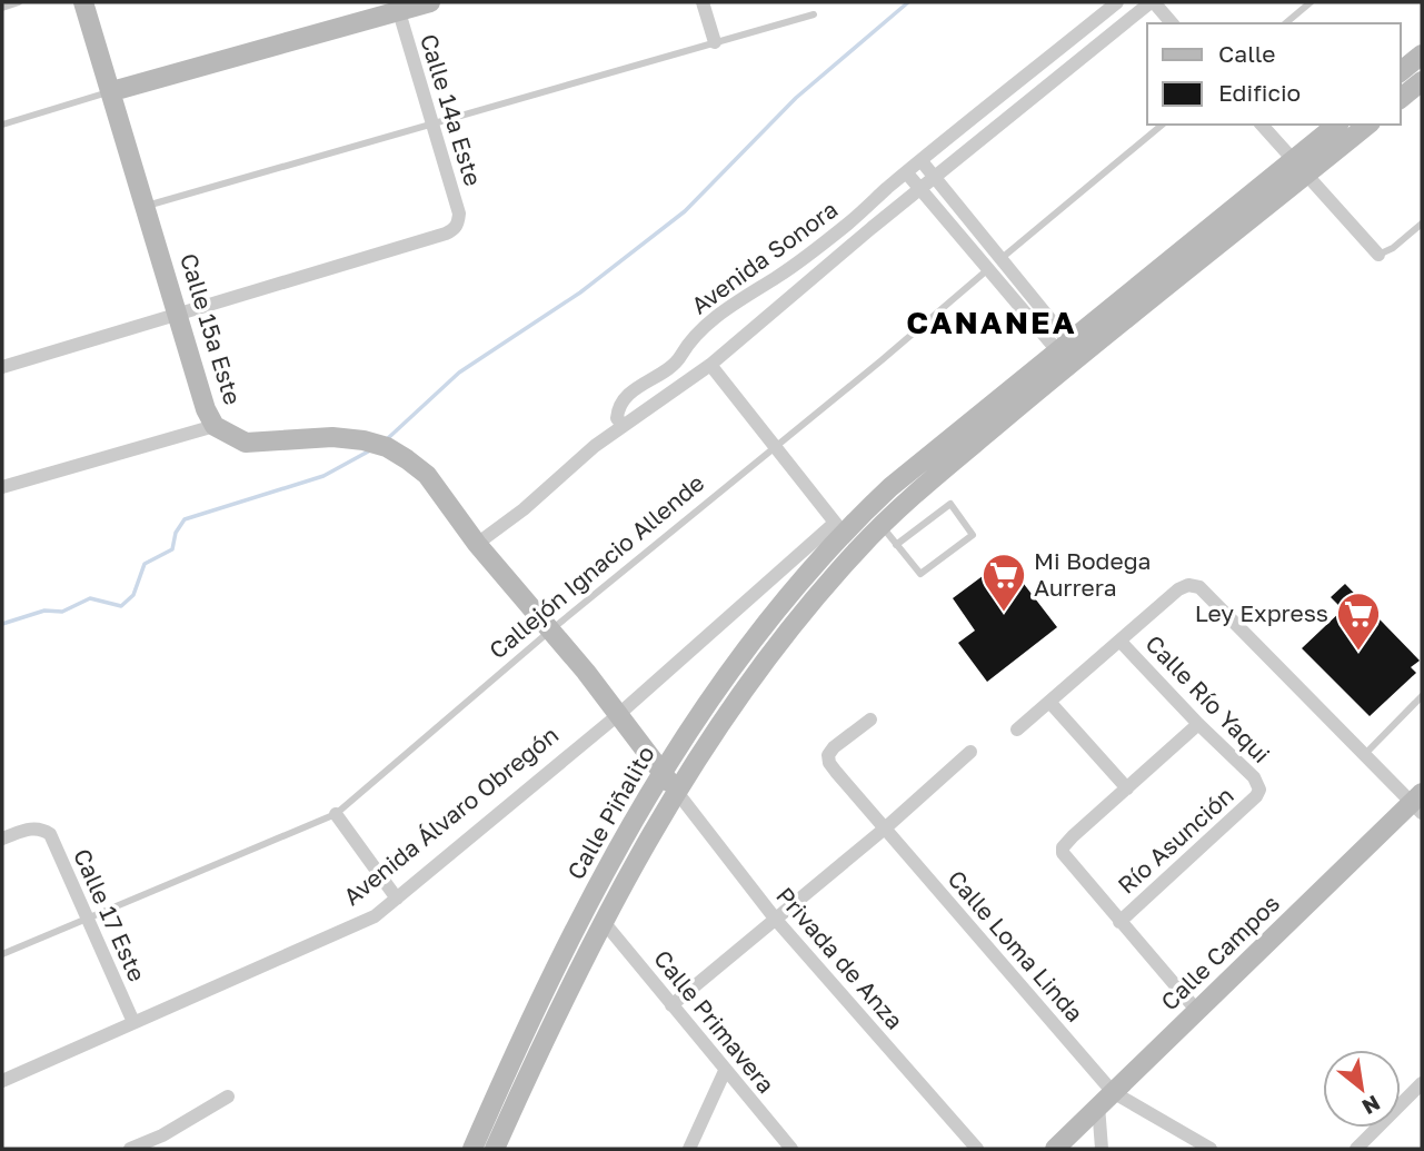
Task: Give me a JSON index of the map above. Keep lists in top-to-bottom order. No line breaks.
{"streets":{"main road":["Calle 15ª Este","Calle Piñalito","Avenida Álvaro Obregón","Calle Campos"],"street":["Calle 14ª Este","Avenida Sonora","Calle Río Yaqui","Río Asunción","Calle 17 Este","Calle Loma Linda","Privada de Anza","Calle Primavera"],"lane":["Callejón Ignacio Allende"]},"crossings":[["Calle 14ª Este","Calle 15ª Este"],["Calle 15ª Este","Callejón Ignacio Allende"],["Calle 15ª Este","Calle Piñalito"],["Calle 15ª Este","Avenida Álvaro Obregón"],["Calle 15ª Este","Privada de Anza"],["Callejón Ignacio Allende","Calle 17 Este"],["Calle Río Yaqui","Río Asunción"],["Calle Piñalito","Avenida Álvaro Obregón"],["Calle Piñalito","Privada de Anza"],["Calle Piñalito","Calle Primavera"],["Avenida Álvaro Obregón","Calle 17 Este"],["Calle Loma Linda","Calle Campos"]],"districts":["CANANEA"],"places":{"supermarket":["Mi Bodega Aurrera","Ley Express"]},"legend":["Calle","Edificio"],"north":"bottom right"}
